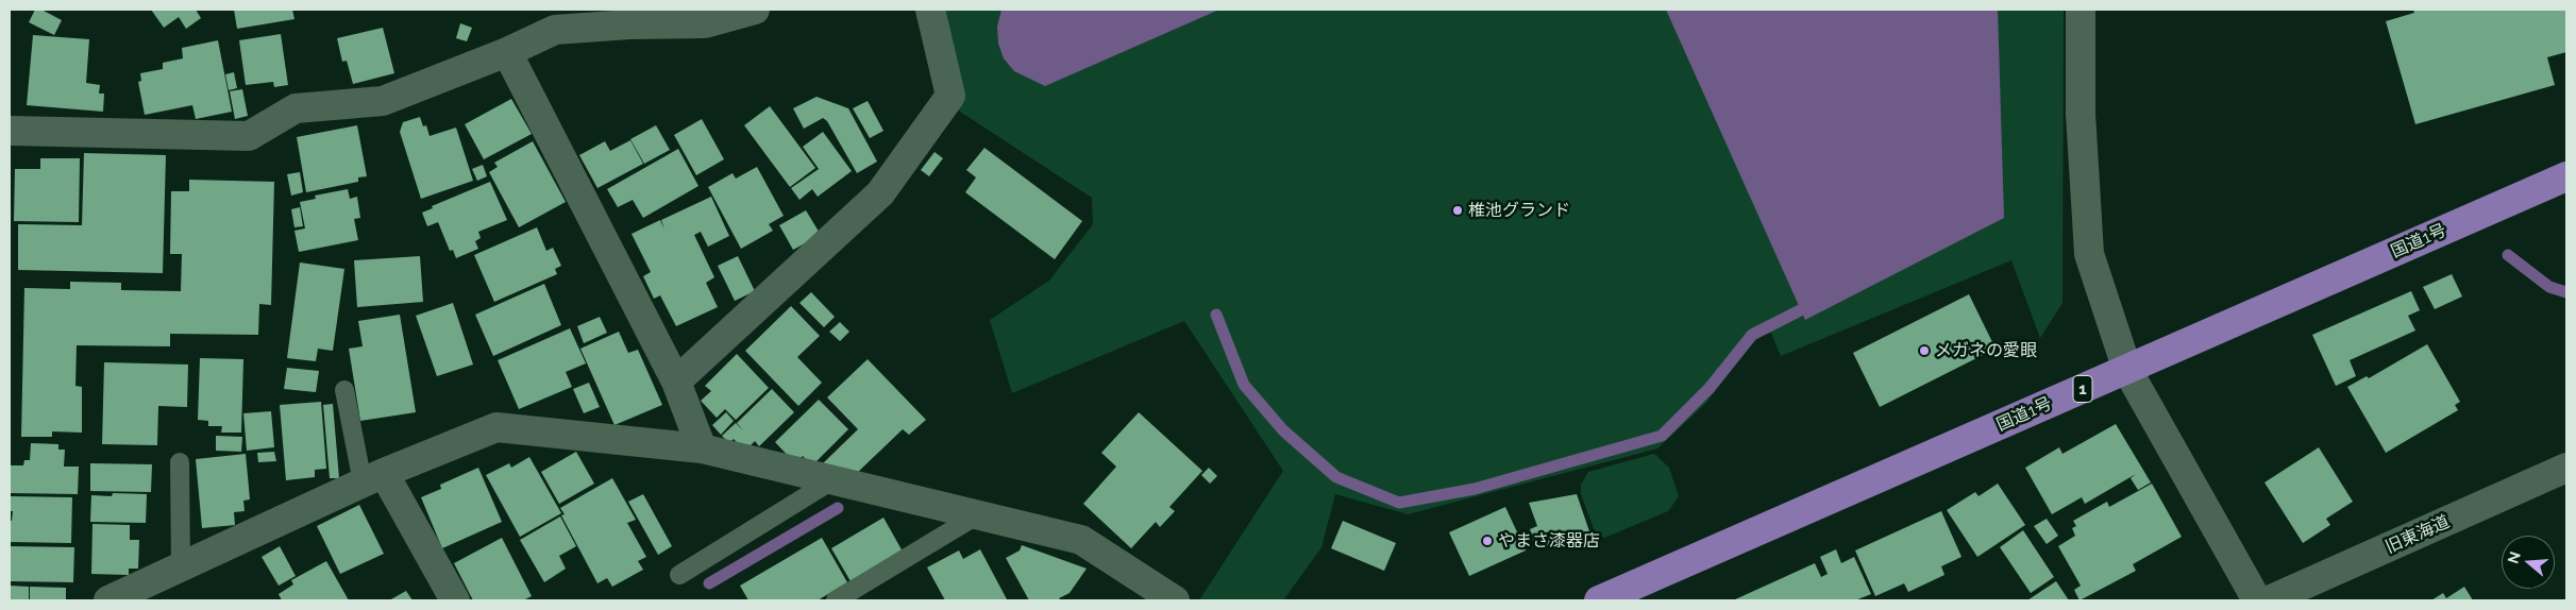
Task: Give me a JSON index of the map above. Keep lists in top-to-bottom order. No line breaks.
{"streets":{"highway":["国道1号","1"],"street":["旧東海道"]},"places":["椎池グランド","メガネの愛眼","やまさ漆器店"],"north":"left"}
